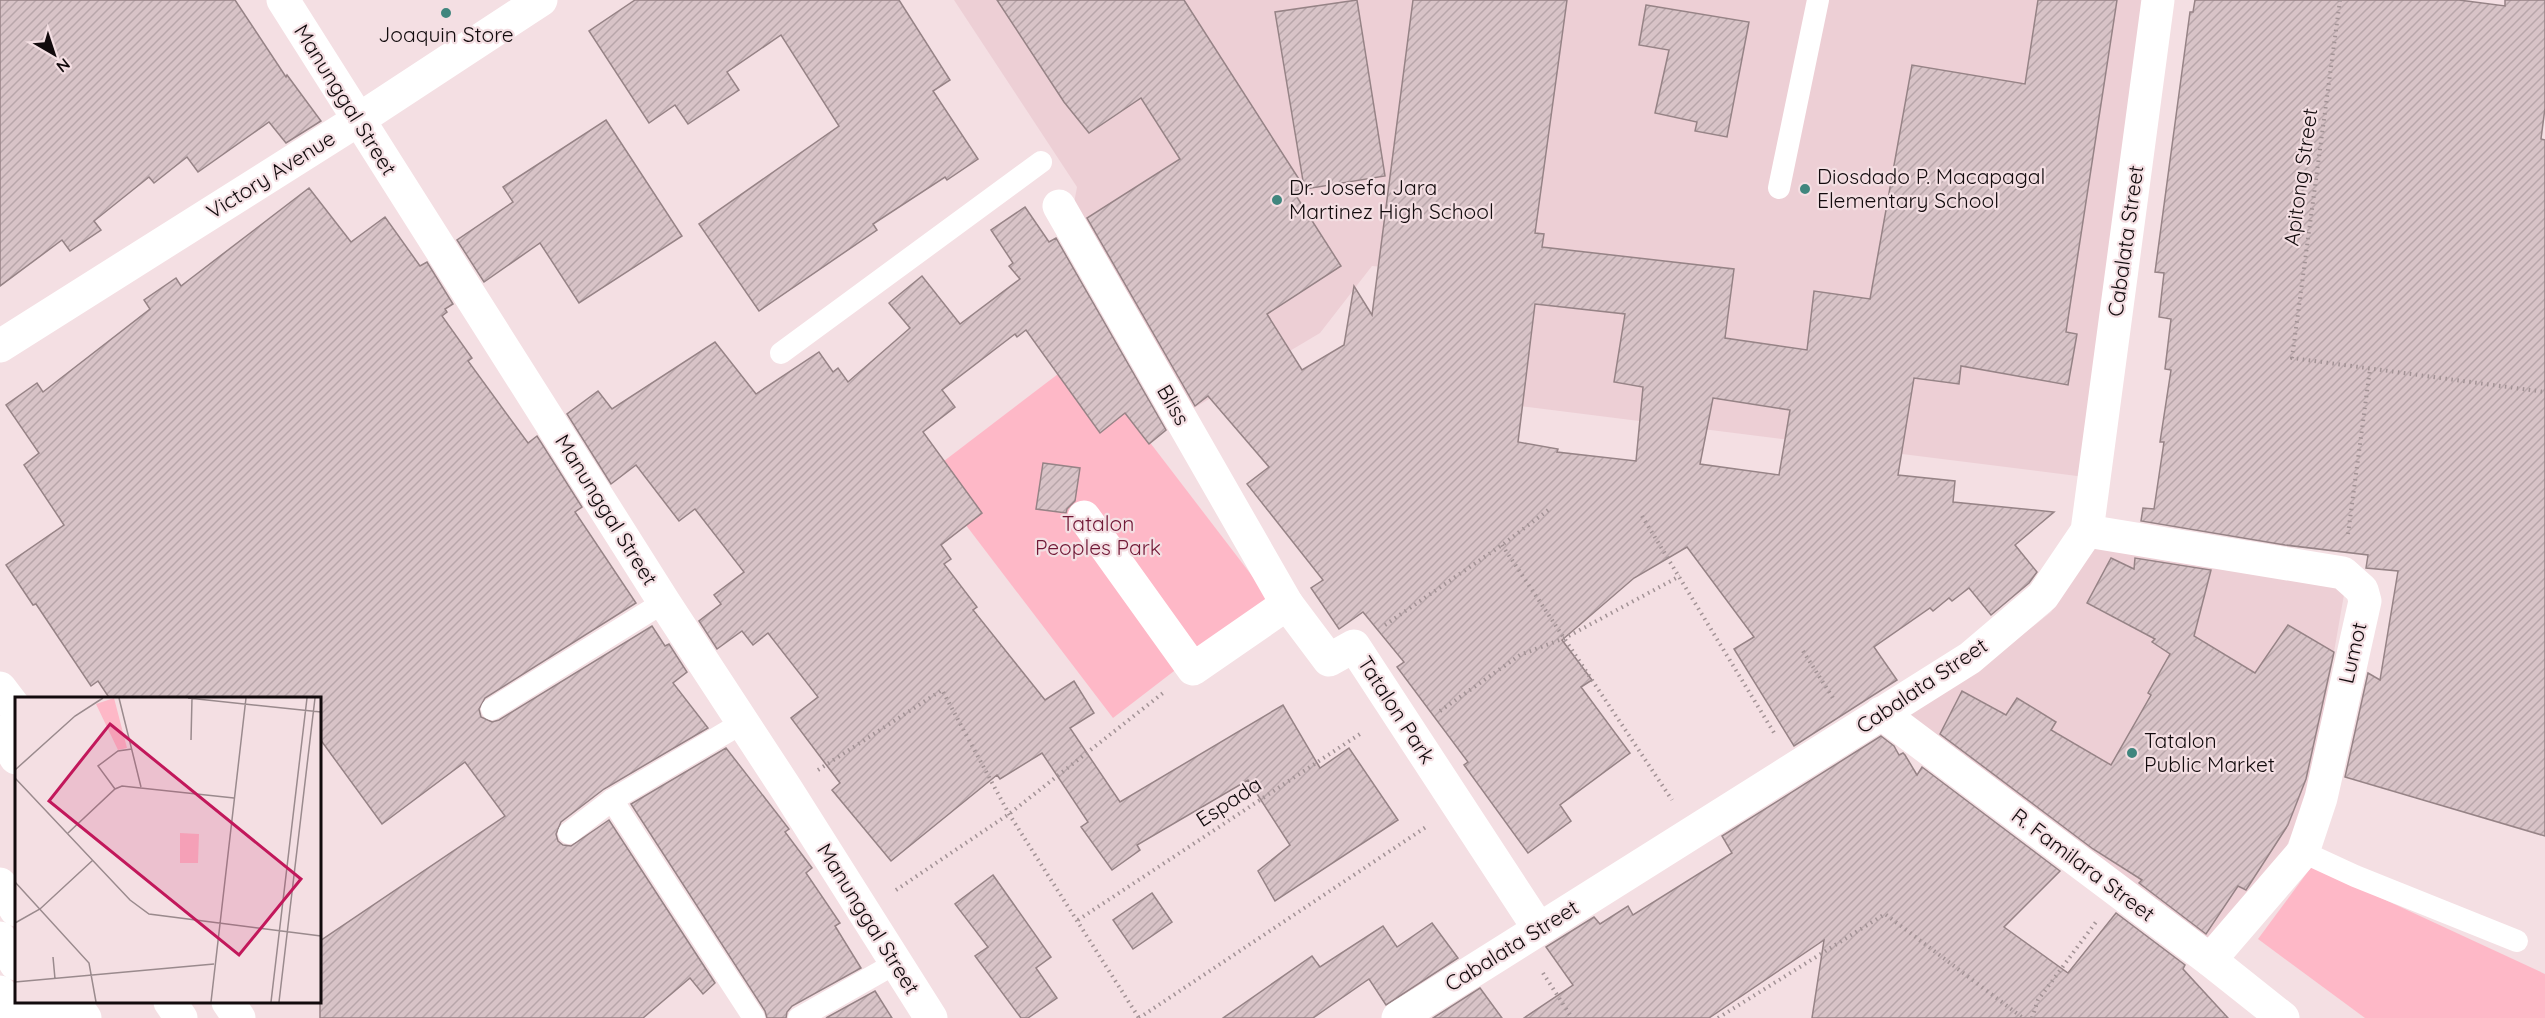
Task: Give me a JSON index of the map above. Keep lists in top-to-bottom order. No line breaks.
{"streets":{"main road":["Manunggal Street","Victory Avenue","Cabalata Street","Bliss","Lumot","Tatalon Park","R. Familara Street"],"path":["Apitong Street","Espada"]},"crossings":[["Manunggal Street","Victory Avenue"],["Cabalata Street","Tatalon Park"],["Cabalata Street","R. Familara Street"],["Bliss","Tatalon Park"],["Lumot","R. Familara Street"],["Tatalon Park","Espada"]],"parks":["Tatalon Peoples Park"],"places":["Joaquin Store","Diosdado P. Macapagal Elementary School","Dr. Josefa Jara Martinez High School","Tatalon Public Market"],"north":"bottom right"}
